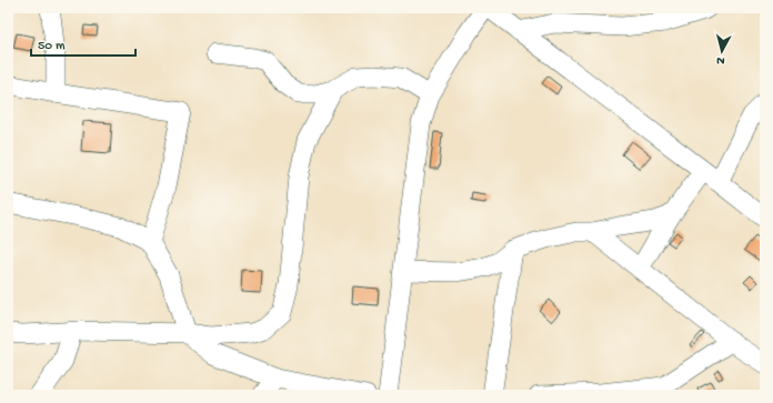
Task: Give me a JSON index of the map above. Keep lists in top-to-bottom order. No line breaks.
{"scale_bar":"50 m","north":"bottom"}
